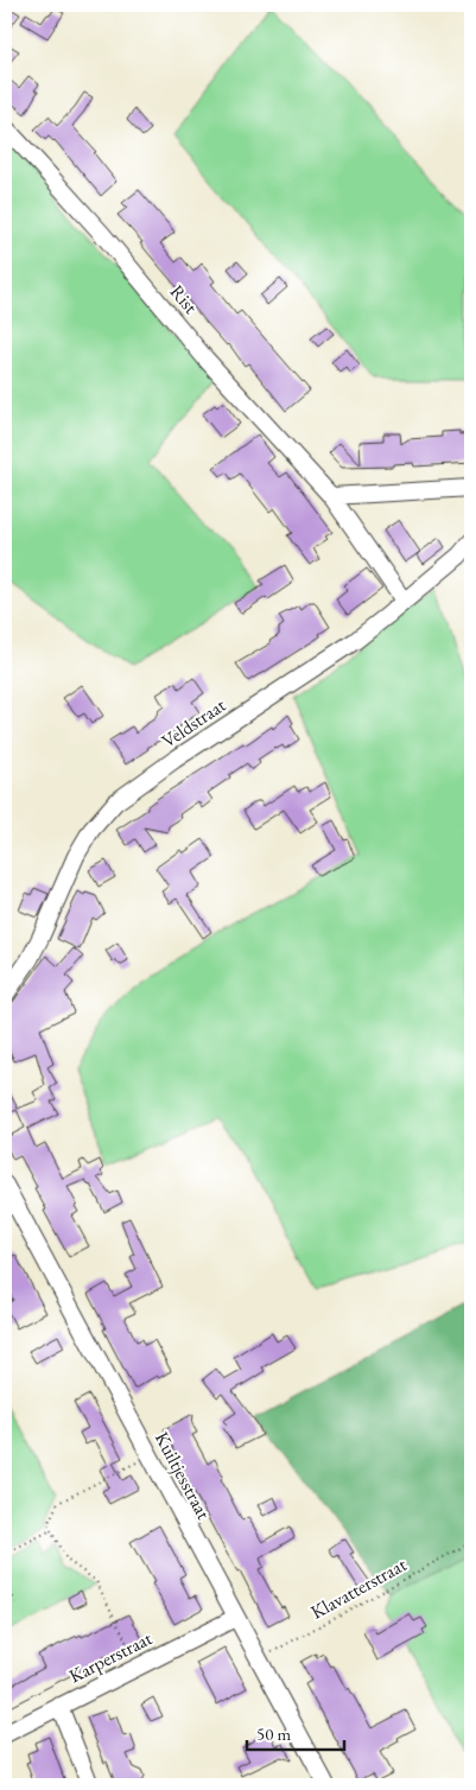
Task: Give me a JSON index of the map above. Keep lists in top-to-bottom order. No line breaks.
{"streets":{"street":["Rist","Veldstraat","Kuiltjesstraat","Karperstraat"],"path":["Klavatterstraat"]},"crossings":[["Rist","Veldstraat"],["Kuiltjesstraat","Klavatterstraat"],["Kuiltjesstraat","Karperstraat"]],"scale_bar":"50 m"}
